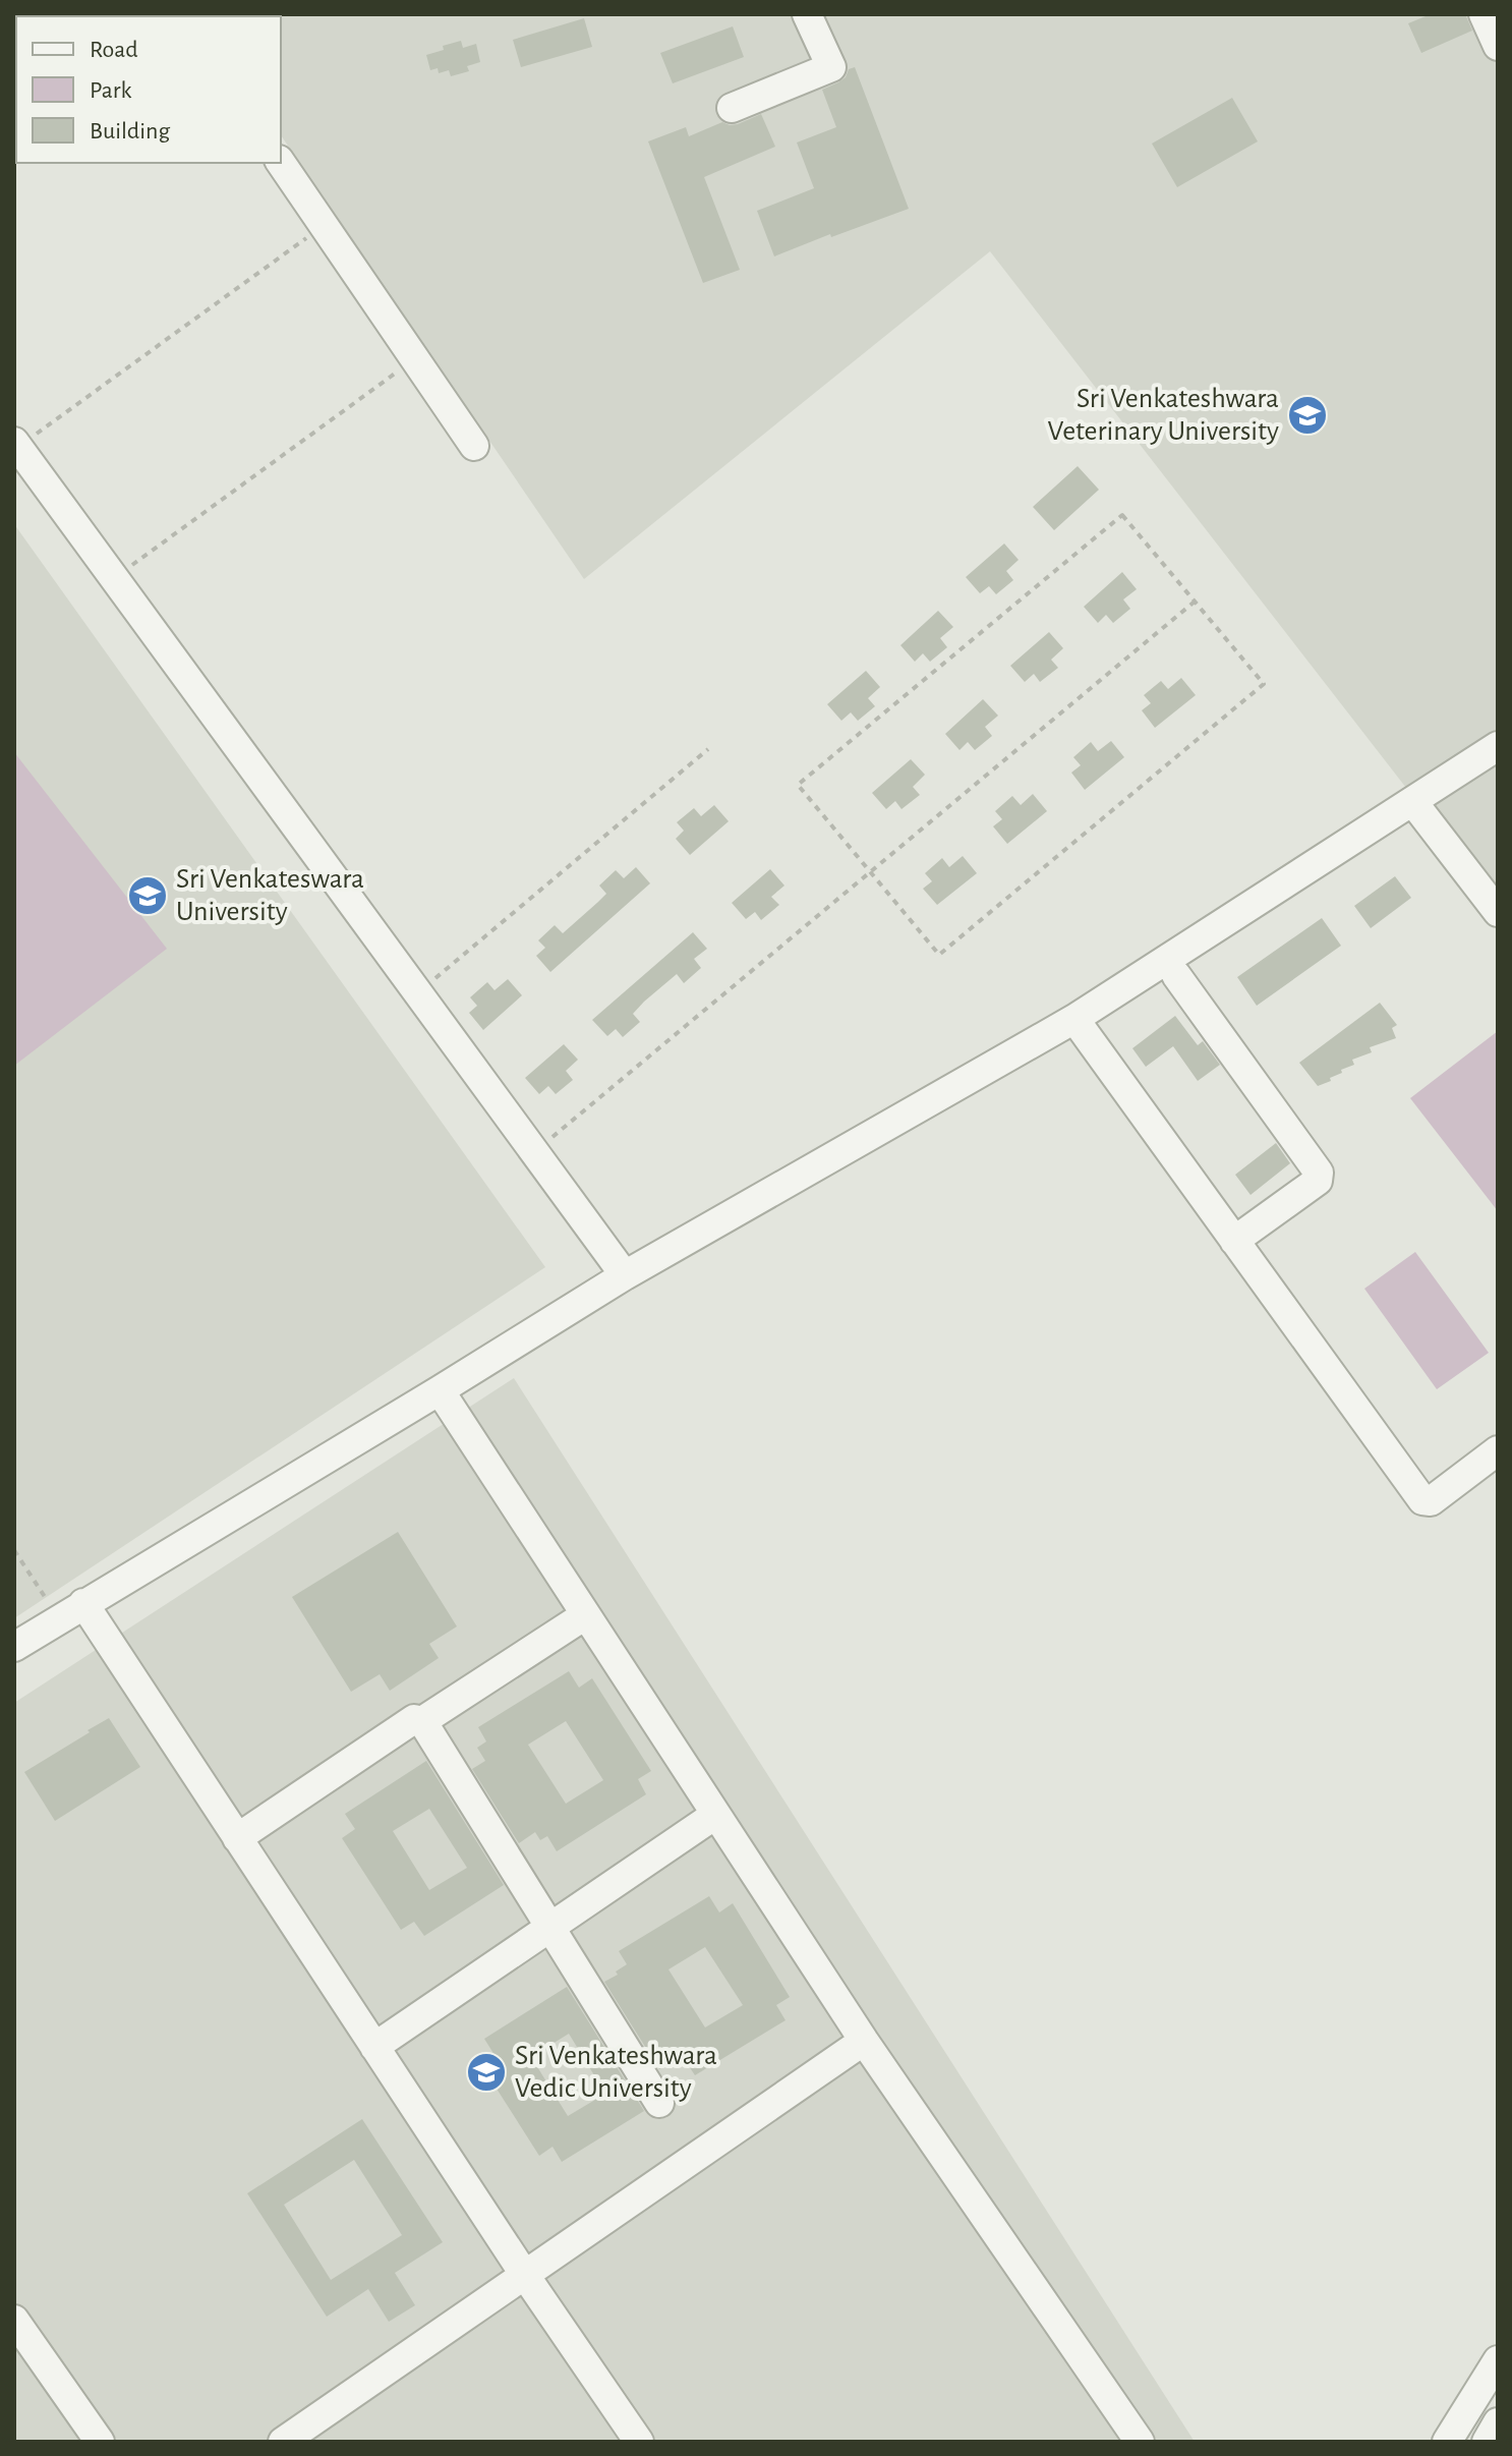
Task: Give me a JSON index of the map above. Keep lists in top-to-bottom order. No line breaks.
{"places":{"school or university":["Sri Venkateshwara Veterinary University","Sri Venkateswara University","Sri Venkateshwara Vedic University"]},"legend":["Road","Park","Building"]}
